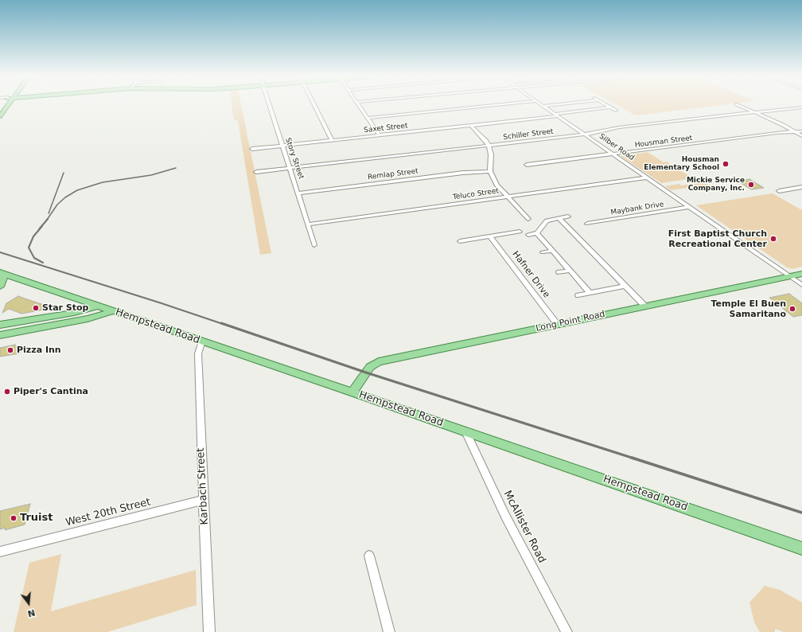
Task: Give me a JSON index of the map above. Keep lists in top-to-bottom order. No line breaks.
{"streets":{"main road":["Long Point Road","Hempstead Road"],"street":["Saxet Street","Schiller Street","Housman Street","Silber Road","Story Street","Remlap Street","Teluco Street","Maybank Drive","Hafner Drive","Karbach Street","West 20th Street","McAllister Road"]},"crossings":[["Saxet Street","Silber Road"],["Saxet Street","Story Street"],["Schiller Street","Silber Road"],["Schiller Street","Story Street"],["Housman Street","Silber Road"],["Silber Road","Teluco Street"],["Silber Road","Maybank Drive"],["Silber Road","Long Point Road"],["Story Street","Remlap Street"],["Story Street","Teluco Street"],["Hafner Drive","Long Point Road"],["Long Point Road","Hempstead Road"],["Hempstead Road","Karbach Street"],["Hempstead Road","McAllister Road"],["Karbach Street","West 20th Street"]],"places":["Housman Elementary School","Mickie Service Company, Inc.","First Baptist Church Recreational Center","Star Stop","Temple El Buen Samaritano","Pizza Inn","Piper's Cantina","Truist"],"north":"bottom"}
